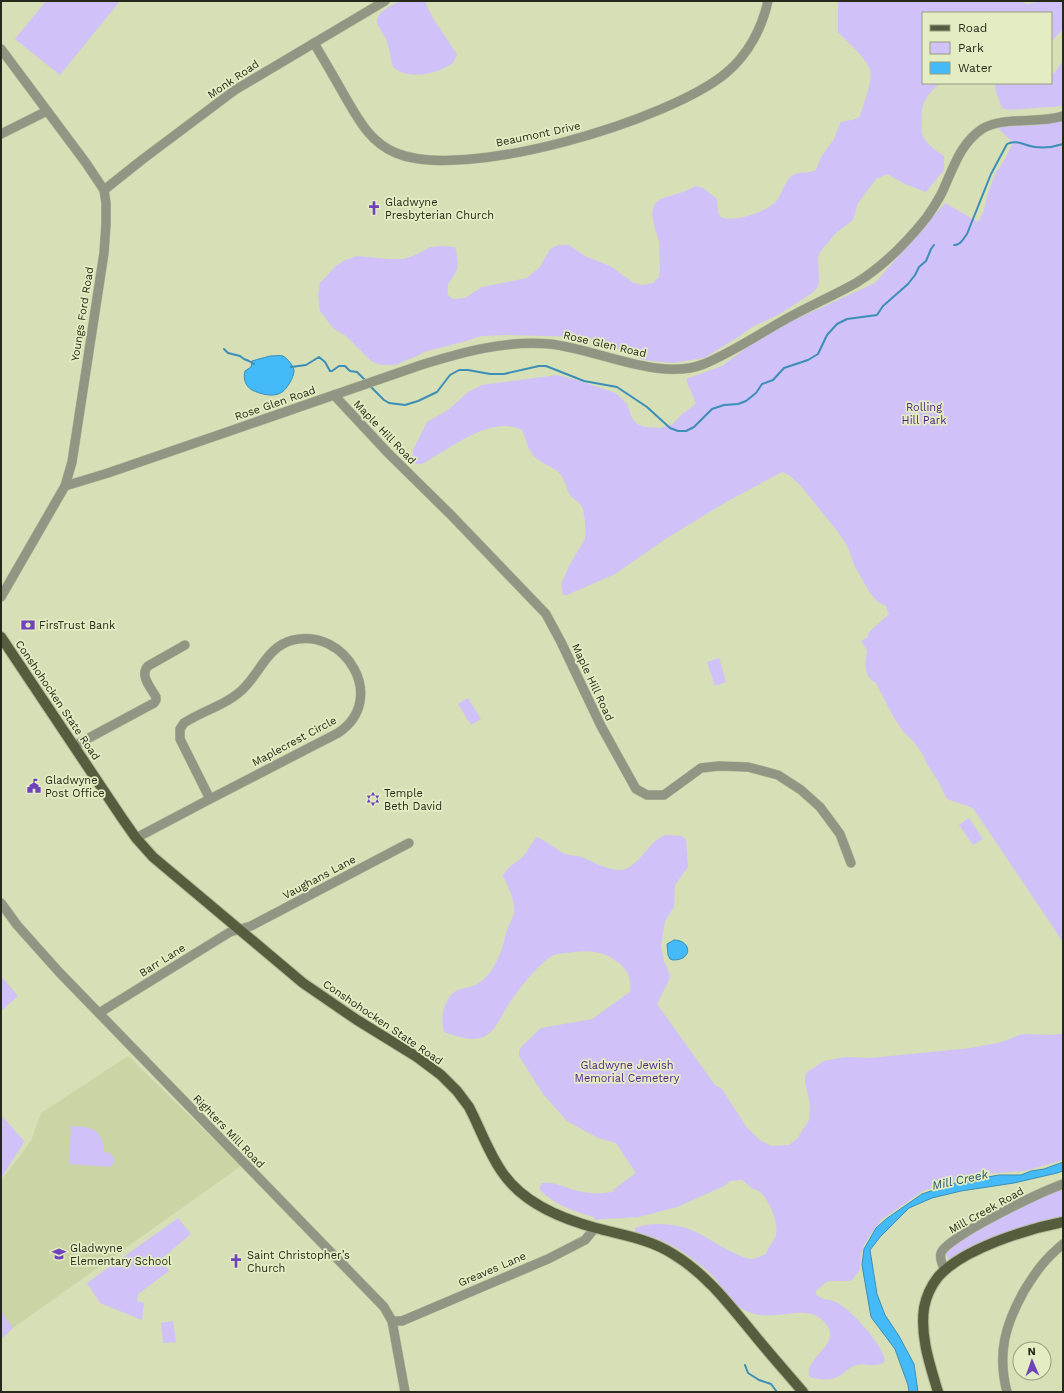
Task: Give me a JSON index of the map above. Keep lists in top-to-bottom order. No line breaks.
{"streets":{"main road":["Conshohocken State Road"],"street":["Monk Road","Beaumont Drive","Youngs Ford Road","Rose Glen Road","Maple Hill Road","Maplecrest Circle","Vaughans Lane","Barr Lane","Righters Mill Road","Mill Creek Road","Greaves Lane"]},"crossings":[["Monk Road","Beaumont Drive"],["Monk Road","Youngs Ford Road"],["Youngs Ford Road","Rose Glen Road"],["Rose Glen Road","Maple Hill Road"],["Conshohocken State Road","Maplecrest Circle"],["Conshohocken State Road","Vaughans Lane"],["Conshohocken State Road","Barr Lane"],["Conshohocken State Road","Greaves Lane"],["Vaughans Lane","Barr Lane"],["Barr Lane","Righters Mill Road"],["Righters Mill Road","Greaves Lane"]],"water":["Mill Creek"],"parks":["Rolling Hill Park","Gladwyne Jewish Memorial Cemetery"],"places":{"church":["Gladwyne Presbyterian Church","Saint Christopher’s Church"],"bank":["FirsTrust Bank"],"public building":["Gladwyne Post Office"],"synagogue":["Temple Beth David"],"school or university":["Gladwyne Elementary School"]},"legend":["Road","Park","Water"],"north":"top"}
